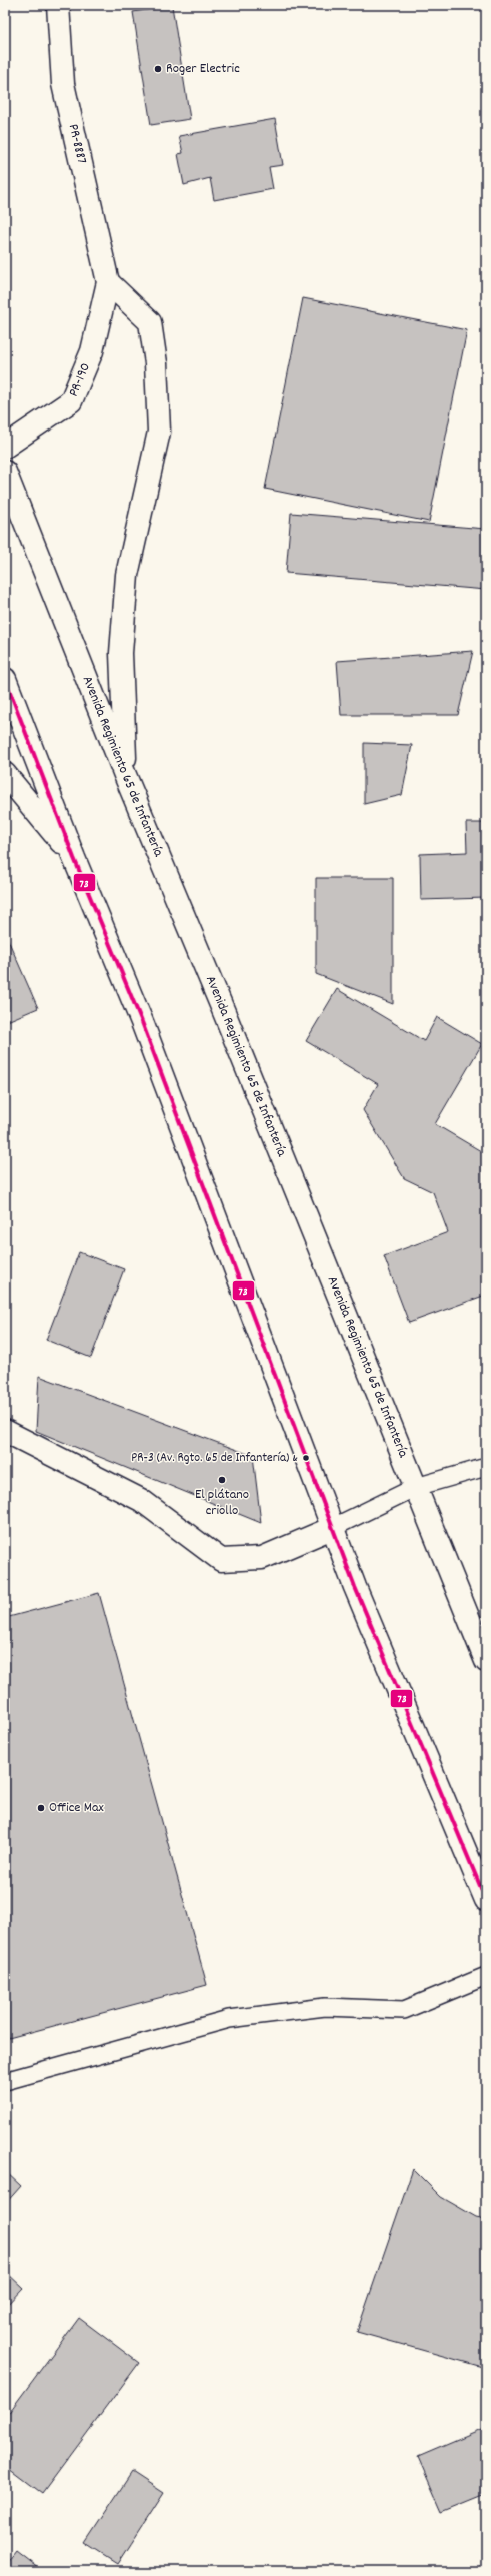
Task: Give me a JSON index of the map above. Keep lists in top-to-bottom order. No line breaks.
{"streets":{"main road":["PR-8887","PR-190","Avenida Regimiento 65 de Infantería"]},"crossings":[["PR-8887","PR-190"]],"places":["Roger Electric","PR-3 (Av. Rgto. 65 de Infantería) &","El plátano criollo","Office Max"],"lines":["transit line 73"]}
